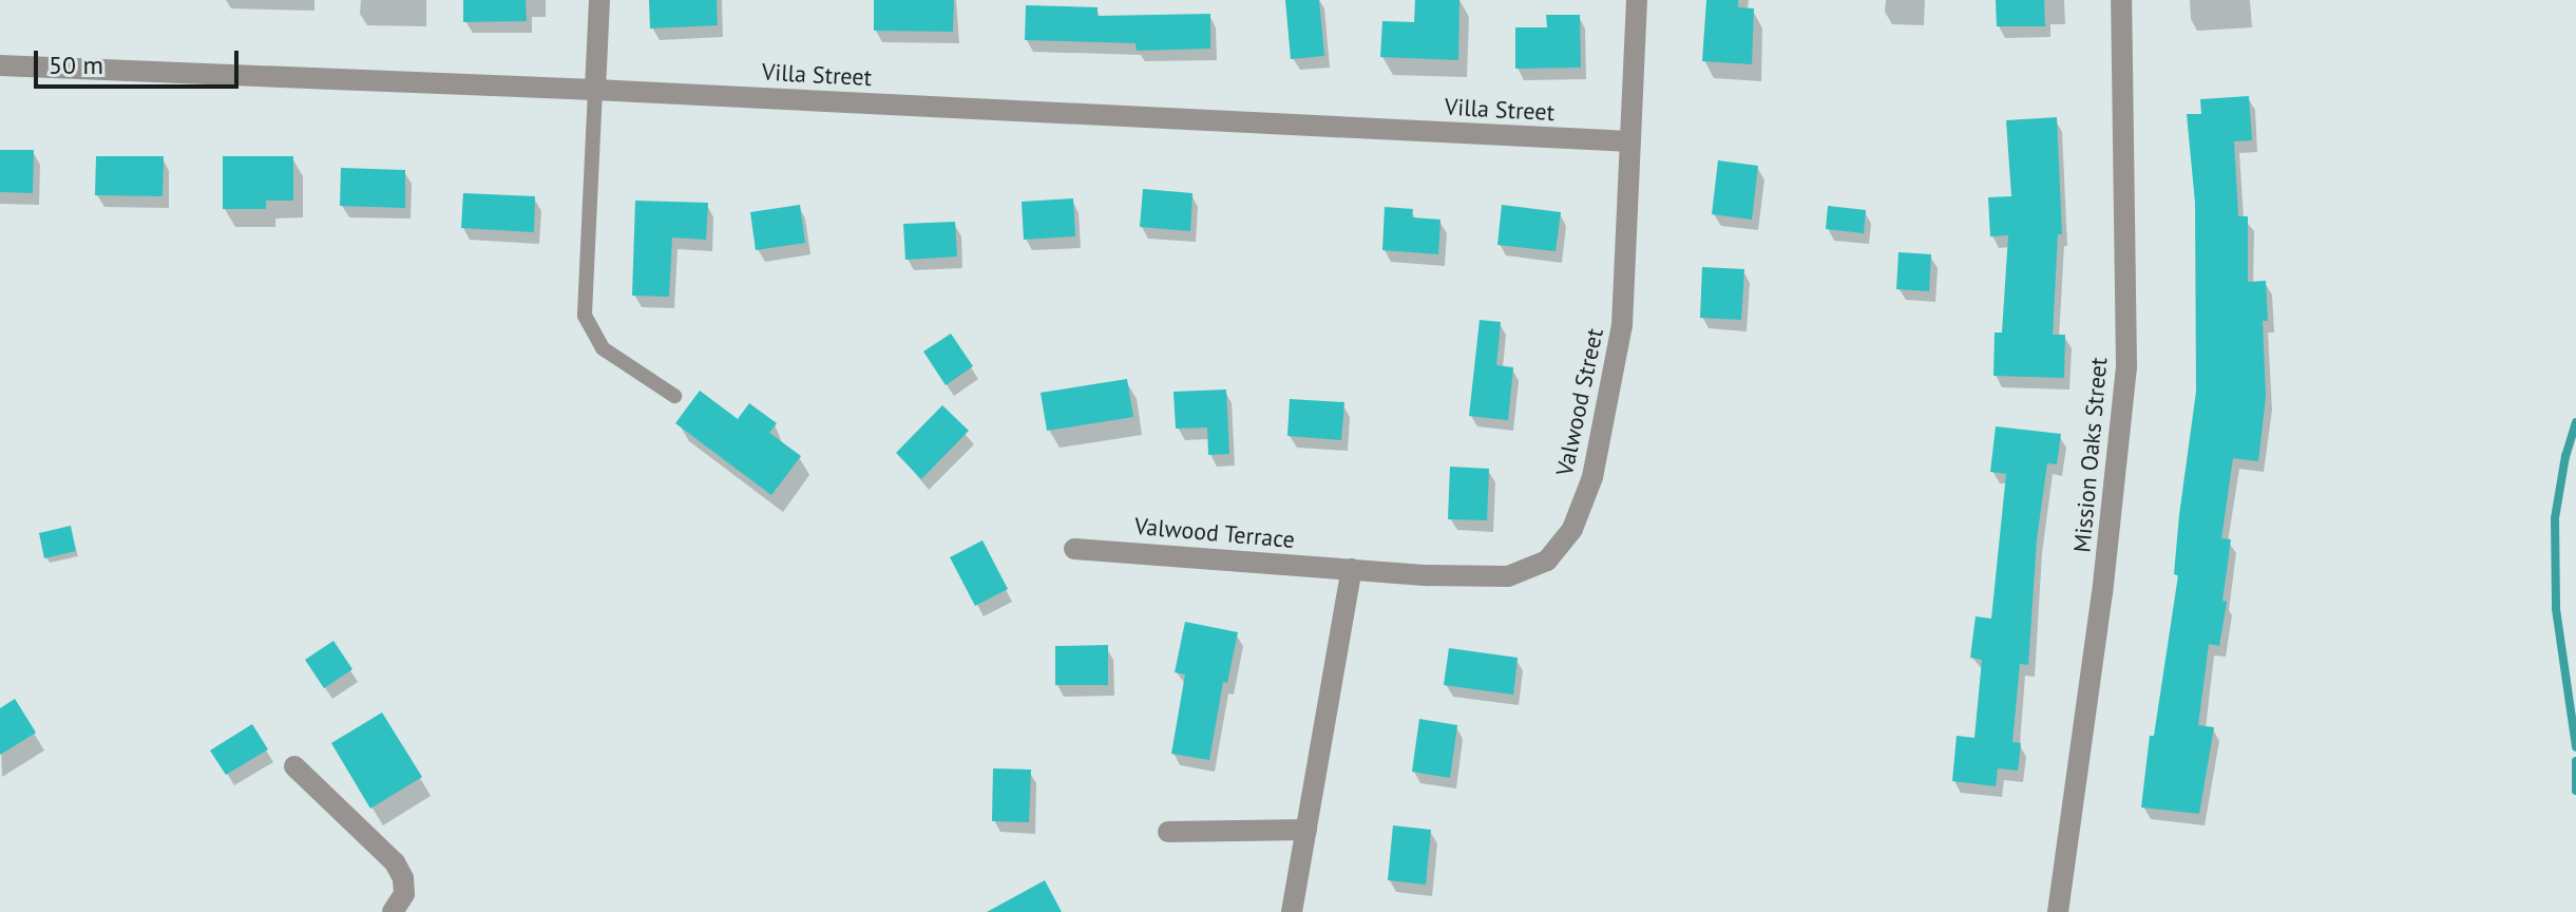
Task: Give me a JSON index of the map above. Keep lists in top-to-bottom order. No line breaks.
{"streets":{"street":["Villa Street","Valwood Street","Mission Oaks Street","Valwood Terrace"]},"crossings":[["Villa Street","Valwood Street"],["Valwood Street","Valwood Terrace"]],"scale_bar":"50 m"}
